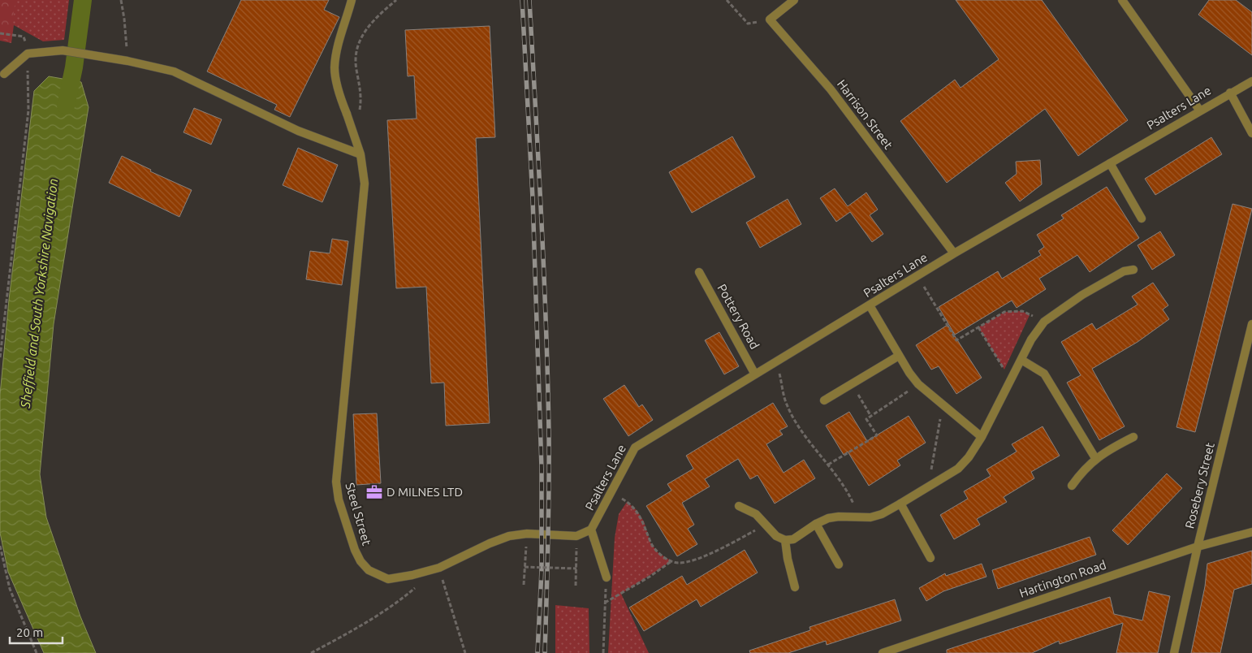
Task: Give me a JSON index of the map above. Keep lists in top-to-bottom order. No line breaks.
{"streets":{"street":["Psalters Lane","Harrison Street","Pottery Road","Rosebery Street","Steel Street","Hartington Road"]},"crossings":[["Psalters Lane","Harrison Street"],["Psalters Lane","Pottery Road"],["Psalters Lane","Steel Street"],["Rosebery Street","Hartington Road"]],"water":["Sheffield and South Yorkshire Navigation"],"places":{"office":["D MILNES LTD"]},"scale_bar":"20 m"}
